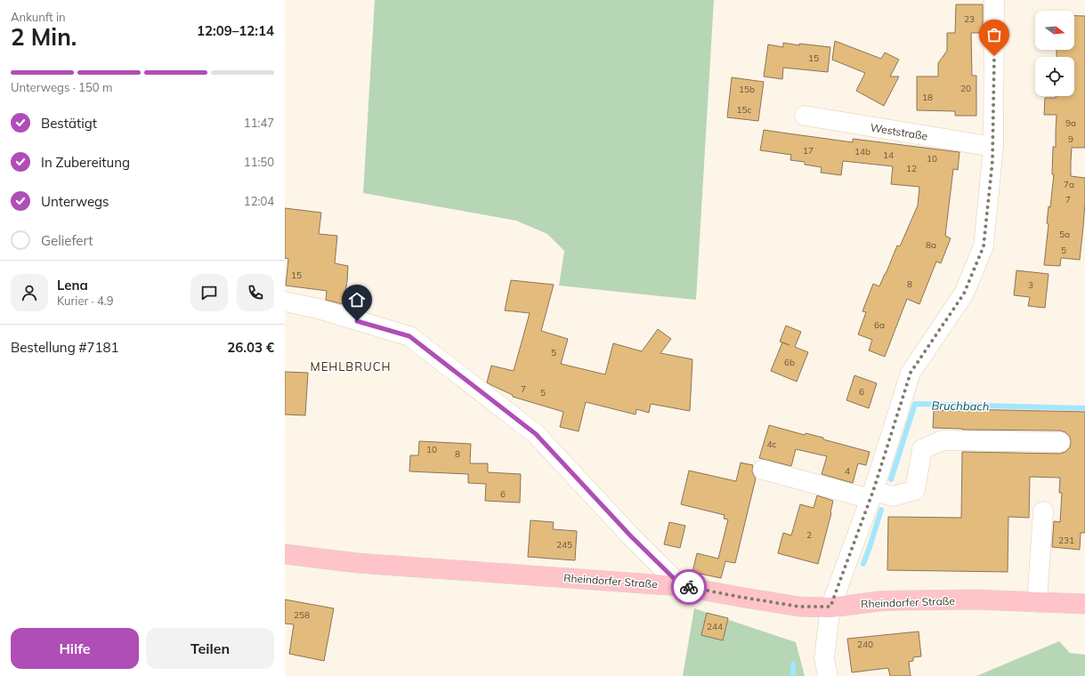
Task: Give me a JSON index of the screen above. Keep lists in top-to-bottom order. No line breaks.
{"streets":{"main road":["Rheindorfer Straße"],"street":["Weststraße"]},"districts":["MEHLBRUCH"],"water":["Bruchbach"],"house_numbers":["23","15","20","15b","18","15c","9a","9","17","14b","14","10","12","7a","7","5a","8a","5","15","8","3","6a","5","6b","7","6","5","4c","10","8","4","6","2","231","245","258","244","240"],"north":"right","page":{"heading":["2 Min.","Ankunft in","12:09–12:14"],"panel":["Lena","Kurier · 4.9","Bestellung #7181","26.03 €"],"bar":"Unterwegs · 150 m","list":[["Bestätigt","11:47"],["In Zubereitung","11:50"],["Unterwegs","12:04"],"Geliefert"],"buttons":["Hilfe","Teilen"]}}
